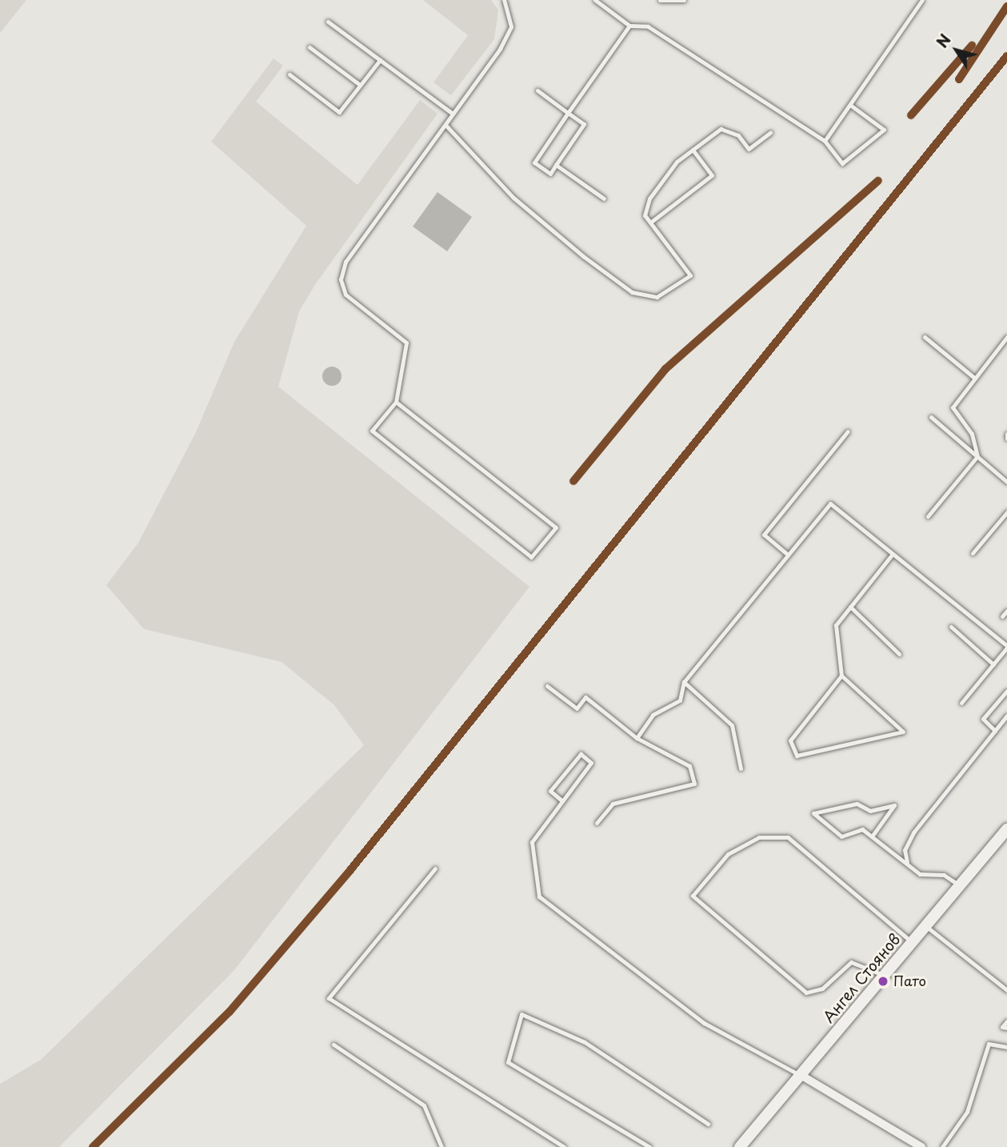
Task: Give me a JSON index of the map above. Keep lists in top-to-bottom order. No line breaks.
{"streets":{"street":["Ангел Стоянов"]},"places":["Пато"],"north":"top left"}
